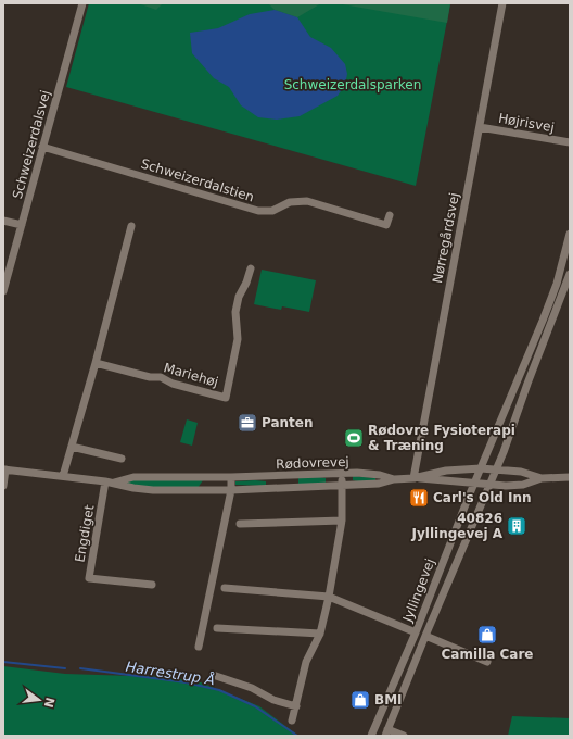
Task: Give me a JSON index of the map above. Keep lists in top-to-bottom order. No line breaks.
{"streets":{"street":["Højrisvej","Schweizerdalsvej","Schweizerdalstien","Nørregårdsvej","Mariehøj","Rødovrevej","Engdiget","Jyllingevej"]},"crossings":[["Højrisvej","Nørregårdsvej"],["Schweizerdalsvej","Schweizerdalstien"],["Nørregårdsvej","Rødovrevej"],["Rødovrevej","Engdiget"],["Rødovrevej","Jyllingevej"]],"water":["Harrestrup Å"],"parks":["Schweizerdalsparken"],"places":{"office":["Panten"],"sports":["Rødovre Fysioterapi & Træning"],"restaurant":["Carl's Old Inn"],"building":["40826 Jyllingevej A"],"shop":["Camilla Care","BMI"]},"north":"right"}
